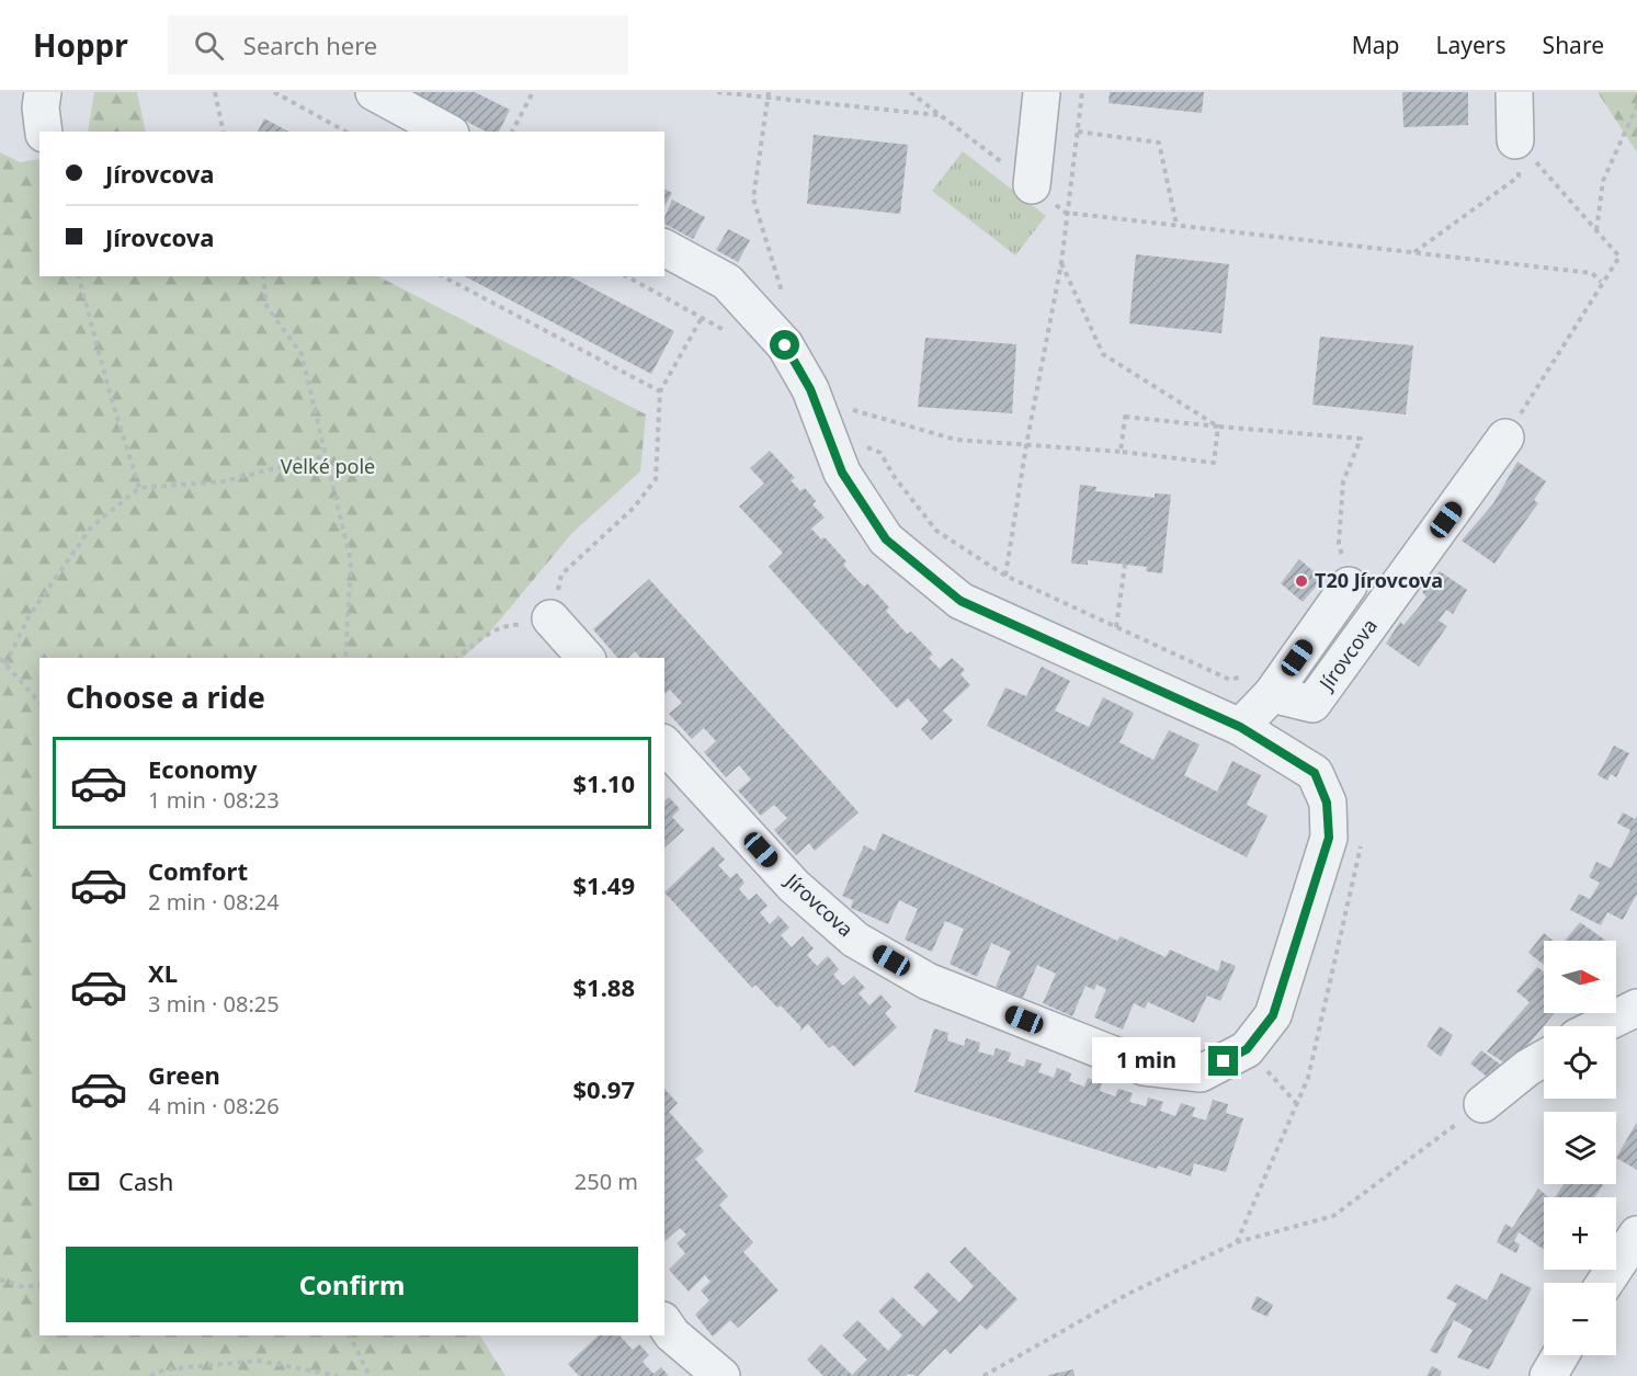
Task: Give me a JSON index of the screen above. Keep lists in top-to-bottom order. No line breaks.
{"streets":{"street":["Jírovcova"]},"parks":["Velké pole"],"places":["T20 Jírovcova"],"north":"right","page":{"header":"Hoppr","search":"Search here","nav":["Map","Layers","Share"],"banner":["Jírovcova","Jírovcova"],"heading":"Choose a ride","list":[{"name":"Economy","note":"1 min · 08:23","value":"$1.10"},{"name":"Comfort","note":"2 min · 08:24","value":"$1.49"},{"name":"XL","note":"3 min · 08:25","value":"$1.88"},{"name":"Green","note":"4 min · 08:26","value":"$0.97"}],"map_buttons":["+","−"],"bubble":"1 min","pay":["Cash","250 m"],"buttons":"Confirm"}}
